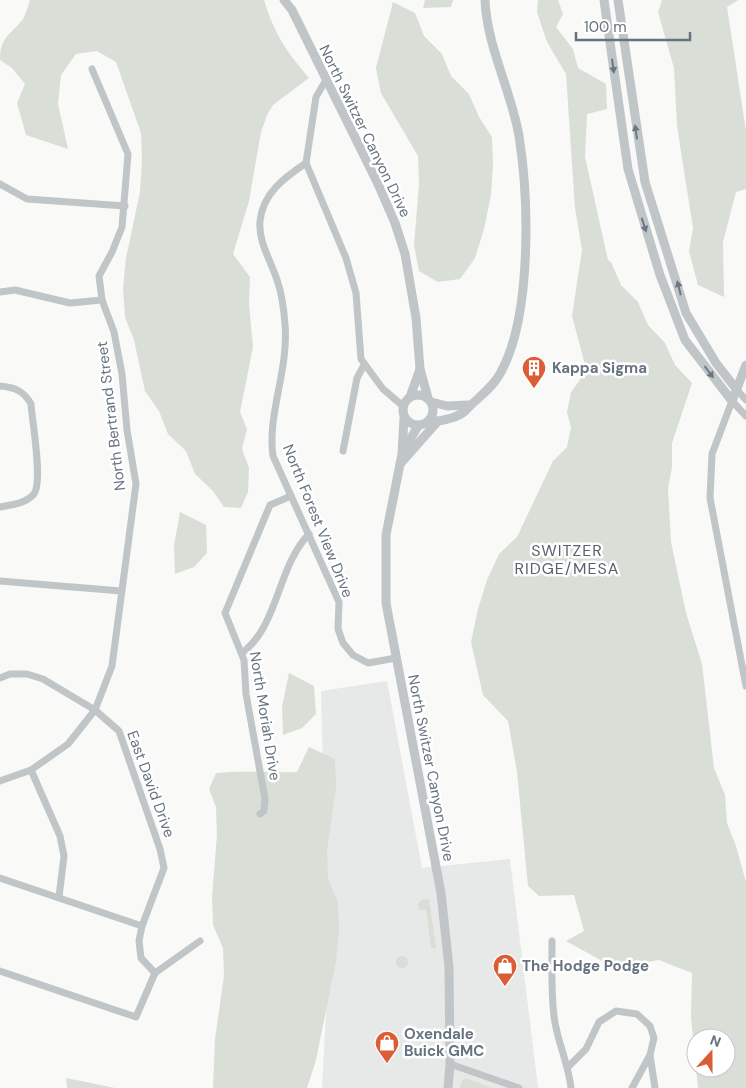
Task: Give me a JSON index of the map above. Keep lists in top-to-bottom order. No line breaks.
{"streets":{"street":["North Switzer Canyon Drive","North Bertrand Street","North Forest View Drive","North Moriah Drive","East David Drive"]},"crossings":[["North Switzer Canyon Drive","North Forest View Drive"],["North Bertrand Street","East David Drive"],["North Forest View Drive","North Moriah Drive"]],"districts":["SWITZER RIDGE/MESA"],"places":{"building":["Kappa Sigma"],"shop":["The Hodge Podge","Oxendale Buick GMC"]},"scale_bar":"100 m","north":"top"}
